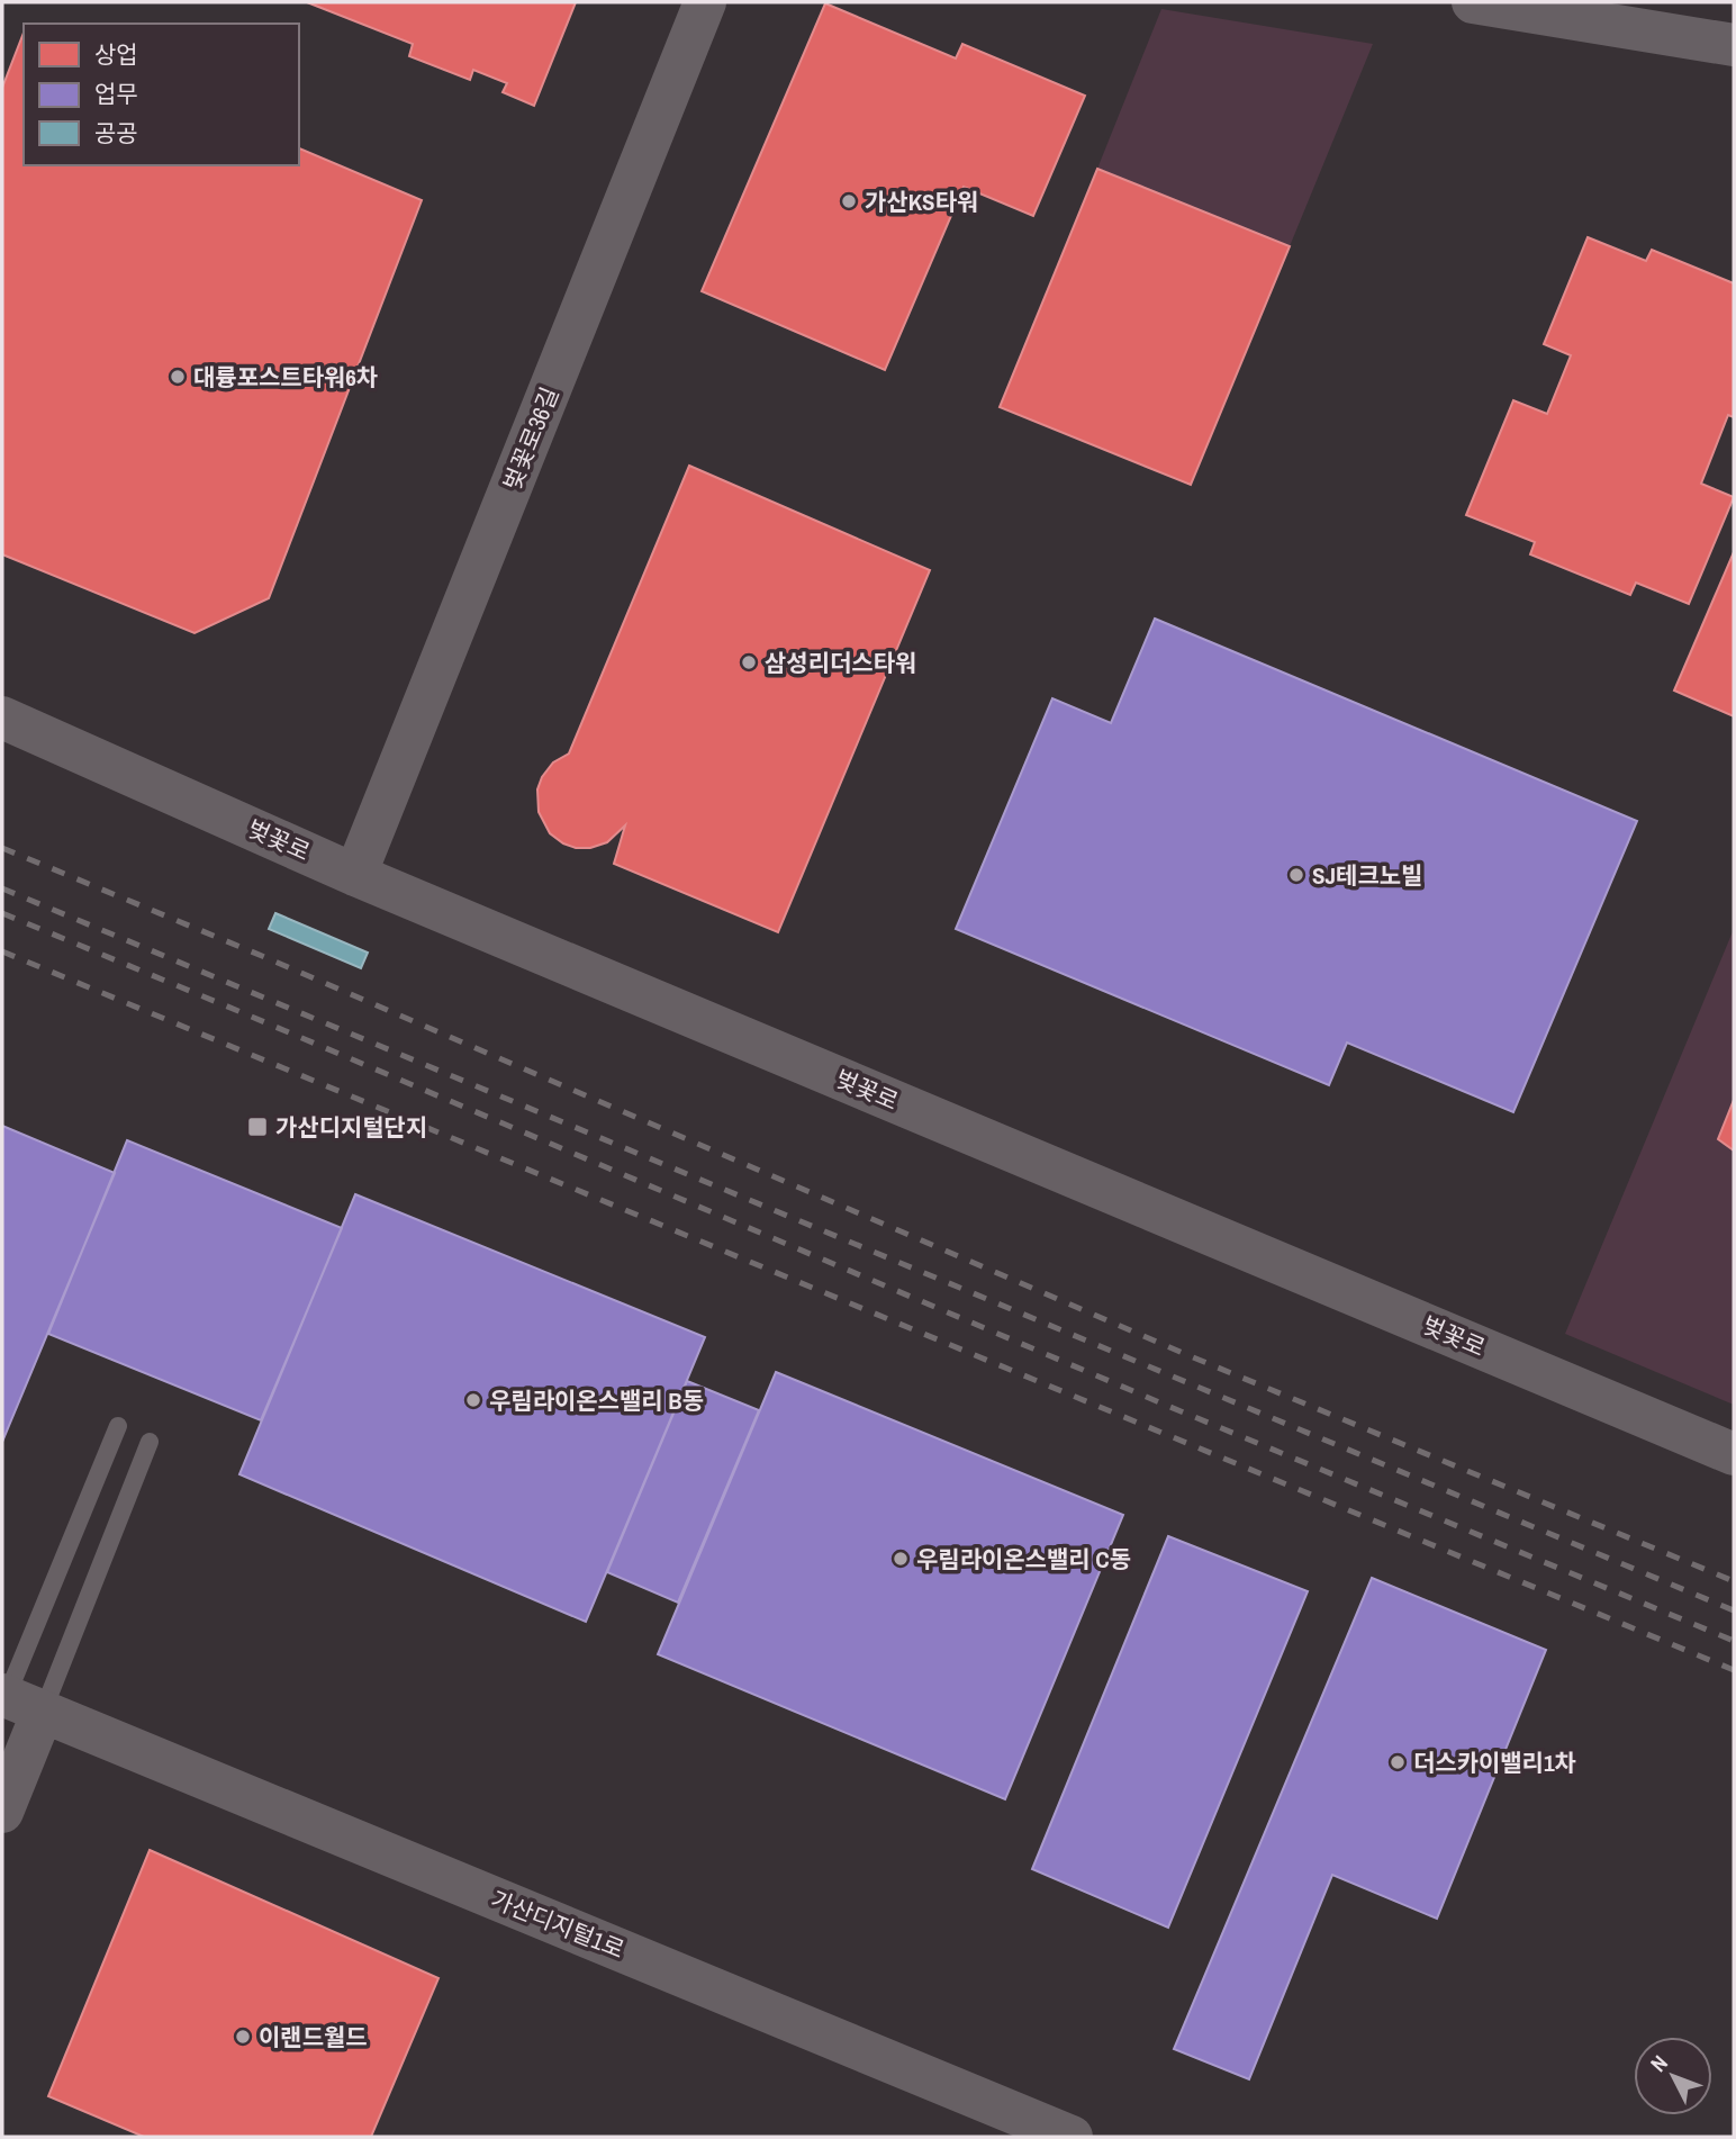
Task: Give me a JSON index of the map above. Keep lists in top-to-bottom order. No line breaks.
{"streets":{"street":["벚꽃로36길","벚꽃로","가산디지털1로"]},"crossings":[["벚꽃로36길","벚꽃로"]],"places":{"other":["가산KS타워","대륭포스트타워6차","삼성리더스타워","SJ테크노빌","우림라이온스밸리 B동","우림라이온스밸리 C동","더스카이밸리1차","이랜드월드"],"transit":["가산디지털단지"]},"legend":["상업","업무","공공"],"north":"top left"}
